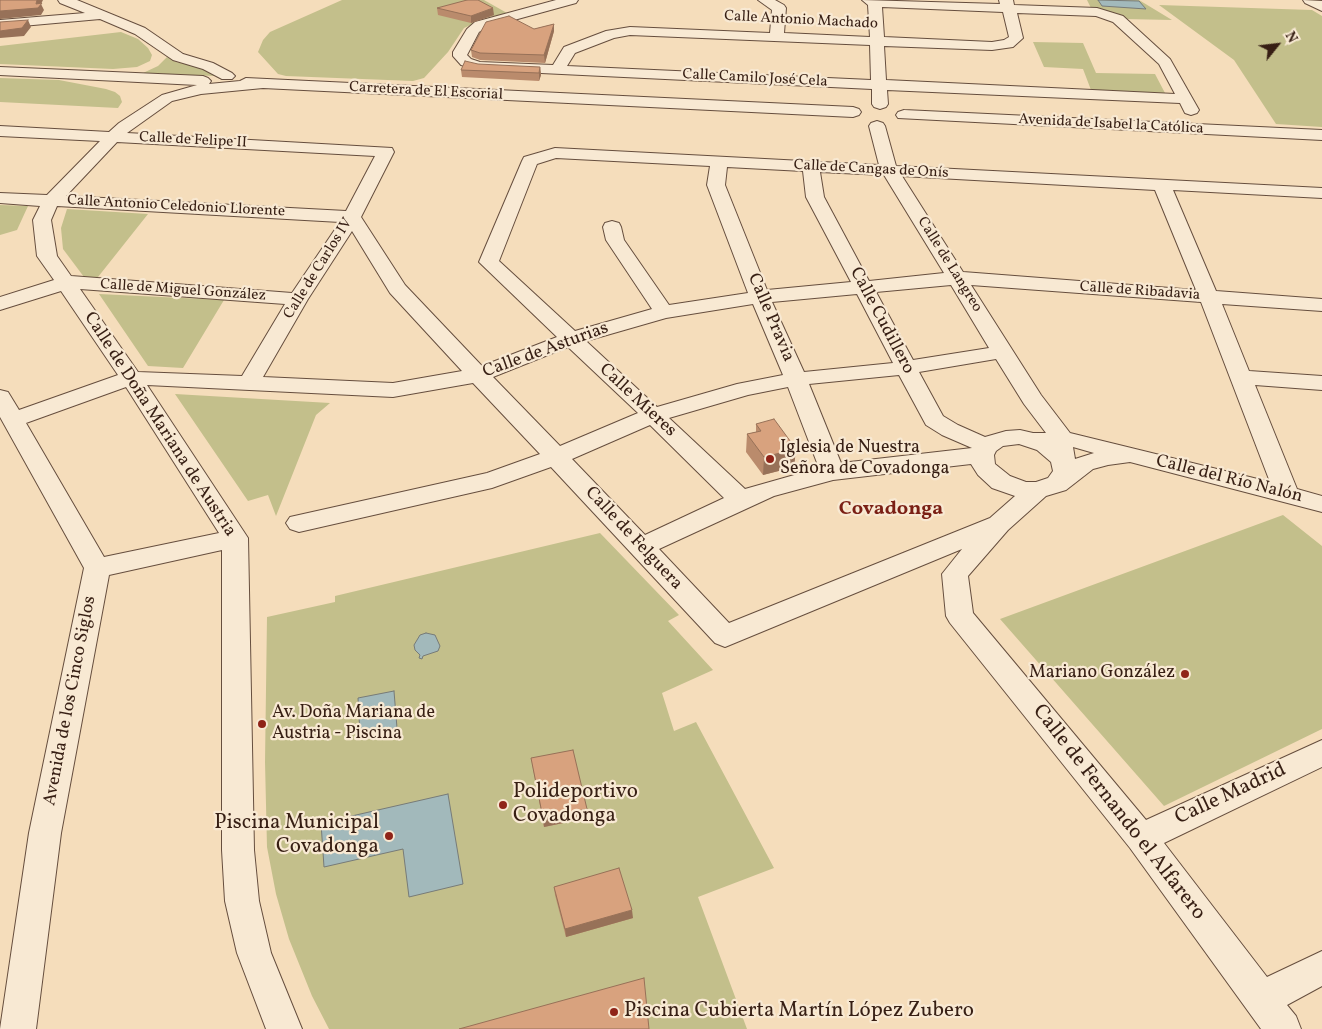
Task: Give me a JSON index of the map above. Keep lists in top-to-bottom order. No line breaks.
{"streets":{"street":["Calle Antonio Machado","Calle Camilo José Cela","Carretera de El Escorial","Avenida de Isabel la Católica","Calle de Felipe II","Calle de Cangas de Onís","Calle Antonio Celedonio Llorente","Calle de Langreo","Calle de Carlos IV","Calle de Miguel González","Calle de Ribadavia","Calle Pravia","Calle Cudillero","Calle de Asturias","Calle Mieres","Calle de Doña Mariana de Austria","Calle del Río Nalón","Calle de Felguera","Avenida de los Cinco Siglos","Calle Madrid","Calle de Fernando el Alfarero"]},"crossings":[["Calle Antonio Machado","Calle Camilo José Cela"],["Carretera de El Escorial","Calle de Doña Mariana de Austria"],["Calle de Felipe II","Calle de Carlos IV"],["Calle de Felipe II","Calle de Doña Mariana de Austria"],["Calle de Cangas de Onís","Calle de Langreo"],["Calle de Cangas de Onís","Calle Pravia"],["Calle de Cangas de Onís","Calle Cudillero"],["Calle de Cangas de Onís","Calle Mieres"],["Calle Antonio Celedonio Llorente","Calle de Carlos IV"],["Calle Antonio Celedonio Llorente","Calle de Doña Mariana de Austria"],["Calle Antonio Celedonio Llorente","Calle de Felguera"],["Calle de Langreo","Calle de Ribadavia"],["Calle de Langreo","Calle de Asturias"],["Calle de Langreo","Calle del Río Nalón"],["Calle de Carlos IV","Calle de Miguel González"],["Calle de Carlos IV","Calle de Asturias"],["Calle de Carlos IV","Calle de Felguera"],["Calle de Miguel González","Calle de Doña Mariana de Austria"],["Calle de Ribadavia","Calle de Asturias"],["Calle Pravia","Calle de Asturias"],["Calle Cudillero","Calle de Asturias"],["Calle Cudillero","Calle del Río Nalón"],["Calle Cudillero","Calle de Fernando el Alfarero"],["Calle de Asturias","Calle Mieres"],["Calle de Asturias","Calle de Doña Mariana de Austria"],["Calle de Asturias","Calle de Felguera"],["Calle del Río Nalón","Calle de Fernando el Alfarero"],["Calle de Felguera","Calle de Fernando el Alfarero"],["Calle Madrid","Calle de Fernando el Alfarero"]],"districts":["Covadonga"],"places":["Iglesia de Nuestra Señora de Covadonga","Mariano González","Av. Doña Mariana de Austria - Piscina","Polideportivo Covadonga","Piscina Municipal Covadonga","Piscina Cubierta Martín López Zubero"],"north":"top right"}
